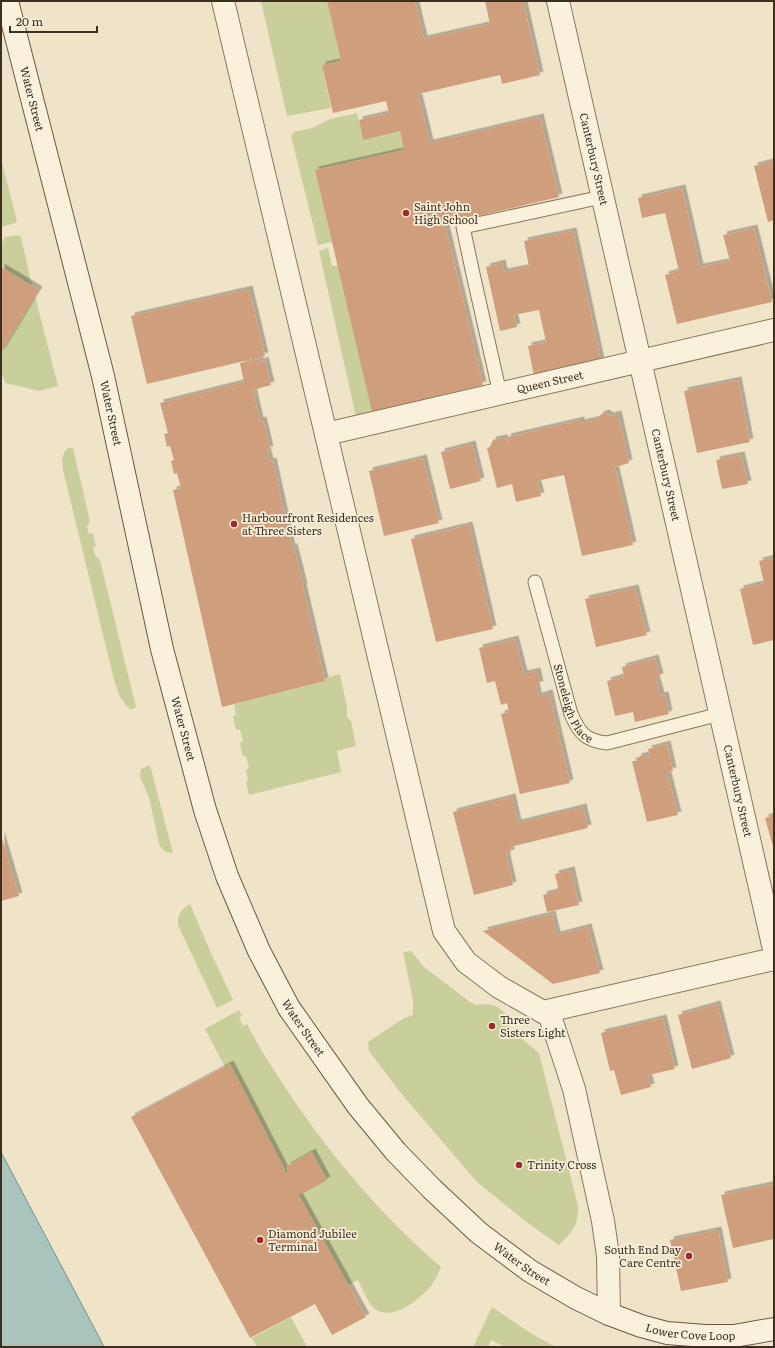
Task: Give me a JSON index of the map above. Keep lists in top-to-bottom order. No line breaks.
{"streets":{"street":["Water Street","Canterbury Street","Queen Street","Lower Cove Loop"],"lane":["Stoneleigh Place"]},"crossings":[["Water Street","Lower Cove Loop"],["Canterbury Street","Queen Street"],["Canterbury Street","Stoneleigh Place"]],"places":["Saint John High School","Harbourfront Residences at Three Sisters","Three Sisters Light","Trinity Cross","Diamond Jubilee Terminal","South End Day Care Centre"],"scale_bar":"20 m"}
